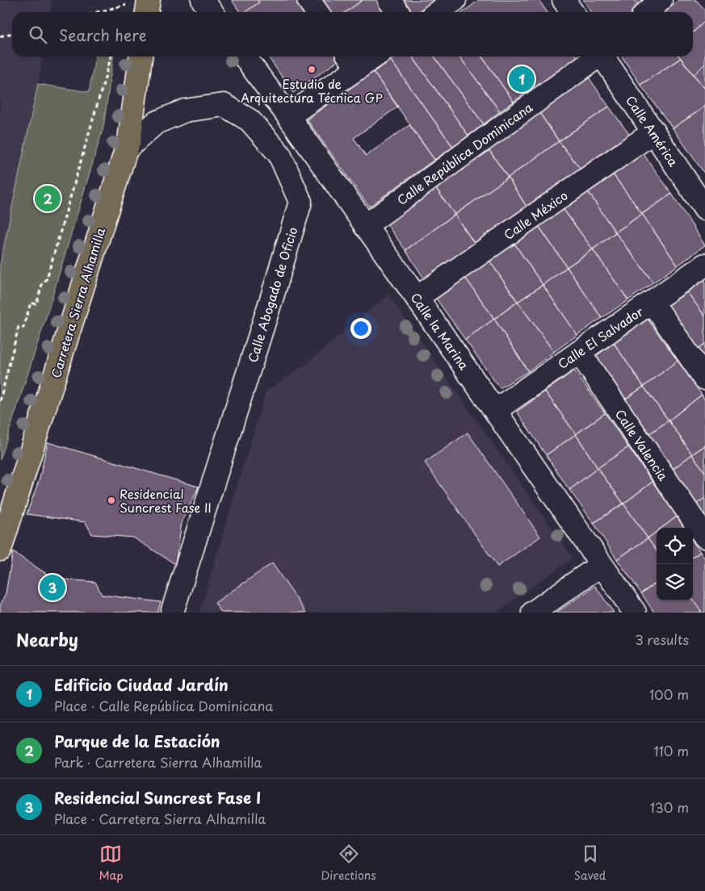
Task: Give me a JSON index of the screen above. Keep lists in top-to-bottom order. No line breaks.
{"streets":{"main road":["Carretera Sierra Alhamilla"],"street":["Calle América","Calle República Dominicana","Calle México","Calle Abogado de Oficio","Calle la Marina","Calle El Salvador","Calle Valencia"]},"crossings":[["Calle América","Calle México"],["Calle República Dominicana","Calle la Marina"],["Calle México","Calle la Marina"],["Calle Abogado de Oficio","Carretera Sierra Alhamilla"],["Calle la Marina","Calle El Salvador"],["Calle El Salvador","Calle Valencia"]],"places":["Estudio de Arquitectura Técnica GP","Residencial Suncrest Fase II"],"page":{"search":"Search here","pins":["1","2","3"],"heading":["Nearby","3 results"],"list":[{"mark":"1","name":"Edificio Ciudad Jardín","note":"Place · Calle República Dominicana","value":"100 m"},{"mark":"2","name":"Parque de la Estación","note":"Park · Carretera Sierra Alhamilla","value":"110 m"},{"mark":"3","name":"Residencial Suncrest Fase I","note":"Place · Carretera Sierra Alhamilla","value":"130 m"}],"nav":["Map","Directions","Saved"]}}
